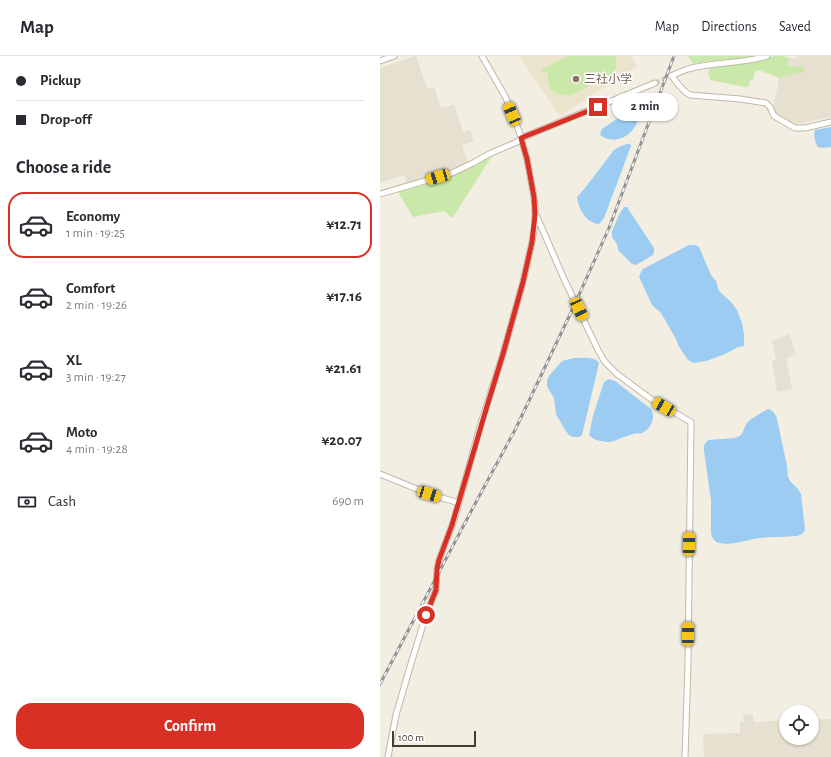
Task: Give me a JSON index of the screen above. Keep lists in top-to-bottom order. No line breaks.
{"places":["三社小学"],"scale_bar":"100 m","page":{"header":"Map","nav":["Map","Directions","Saved"],"banner":["Pickup","Drop-off"],"bubble":"2 min","heading":"Choose a ride","list":[{"name":"Economy","note":"1 min · 19:25","value":"¥12.71"},{"name":"Comfort","note":"2 min · 19:26","value":"¥17.16"},{"name":"XL","note":"3 min · 19:27","value":"¥21.61"},{"name":"Moto","note":"4 min · 19:28","value":"¥20.07"}],"pay":["Cash","690 m"],"buttons":"Confirm","scale":"100 m"}}
